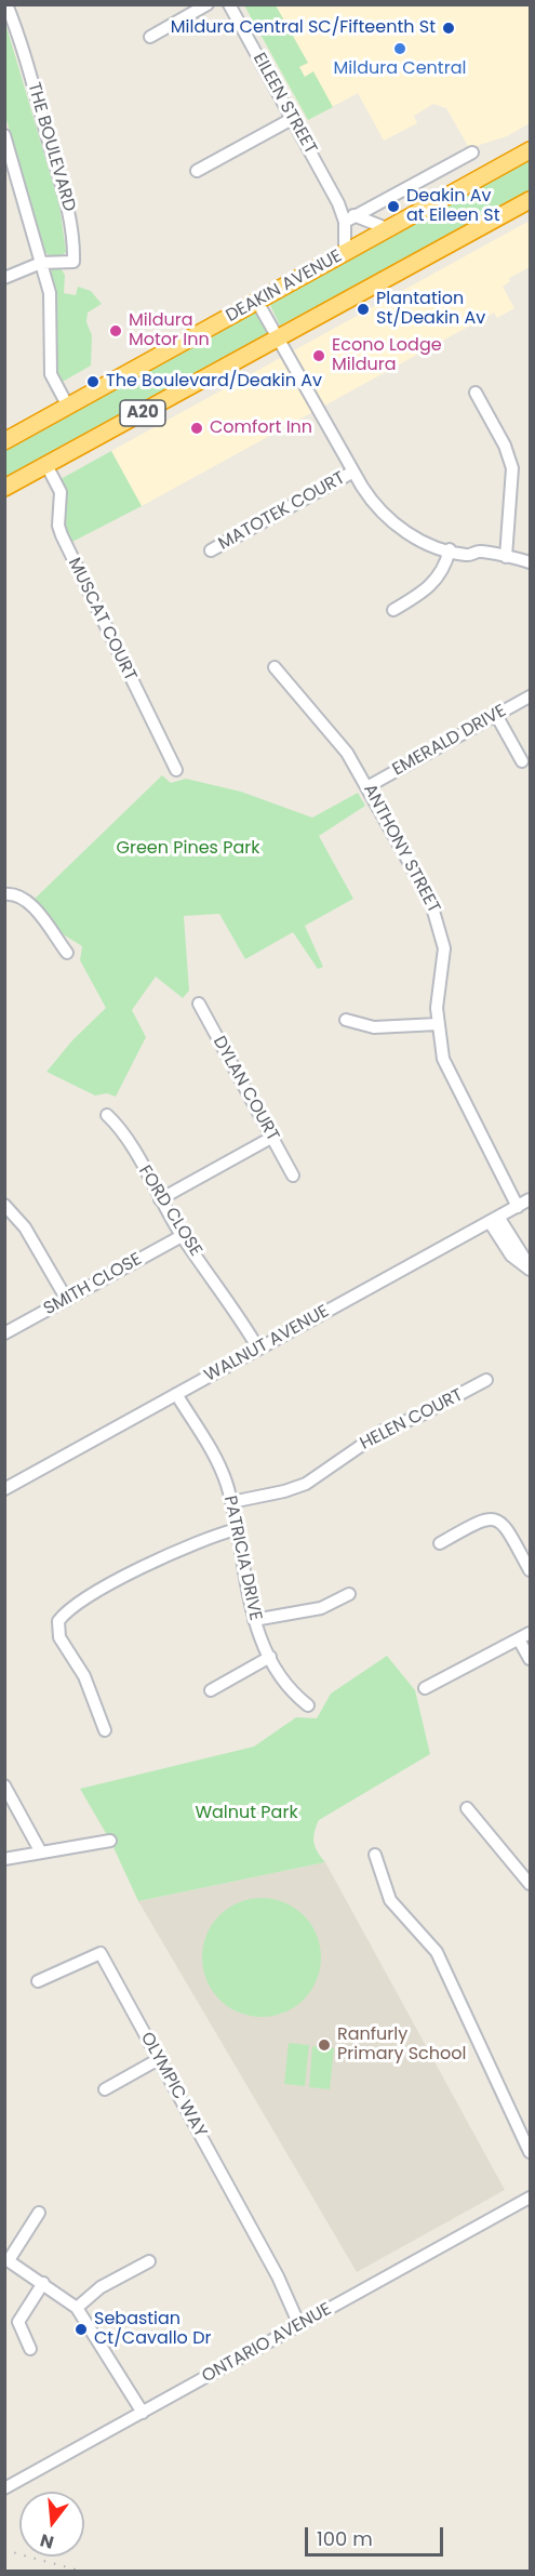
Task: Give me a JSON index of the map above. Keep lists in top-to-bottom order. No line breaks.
{"streets":{"highway":["DEAKIN AVENUE","A20"],"street":["EILEEN STREET","THE BOULEVARD","MATOTEK COURT","MUSCAT COURT","EMERALD DRIVE","ANTHONY STREET","DYLAN COURT","FORD CLOSE","SMITH CLOSE","WALNUT AVENUE","HELEN COURT","PATRICIA DRIVE","OLYMPIC WAY","ONTARIO AVENUE"]},"crossings":[["EILEEN STREET","DEAKIN AVENUE"],["A20","MUSCAT COURT"],["EMERALD DRIVE","ANTHONY STREET"],["ANTHONY STREET","WALNUT AVENUE"],["FORD CLOSE","SMITH CLOSE"],["FORD CLOSE","WALNUT AVENUE"],["WALNUT AVENUE","PATRICIA DRIVE"],["HELEN COURT","PATRICIA DRIVE"],["OLYMPIC WAY","ONTARIO AVENUE"]],"parks":["Green Pines Park","Walnut Park"],"places":["Mildura Central SC/Fifteenth St","Mildura Central","Deakin Av at Eileen St","Plantation St/Deakin Av","Mildura Motor Inn","Econo Lodge Mildura","The Boulevard/Deakin Av","Comfort Inn","Ranfurly Primary School","Sebastian Ct/Cavallo Dr"],"scale_bar":"100 m","north":"bottom"}
